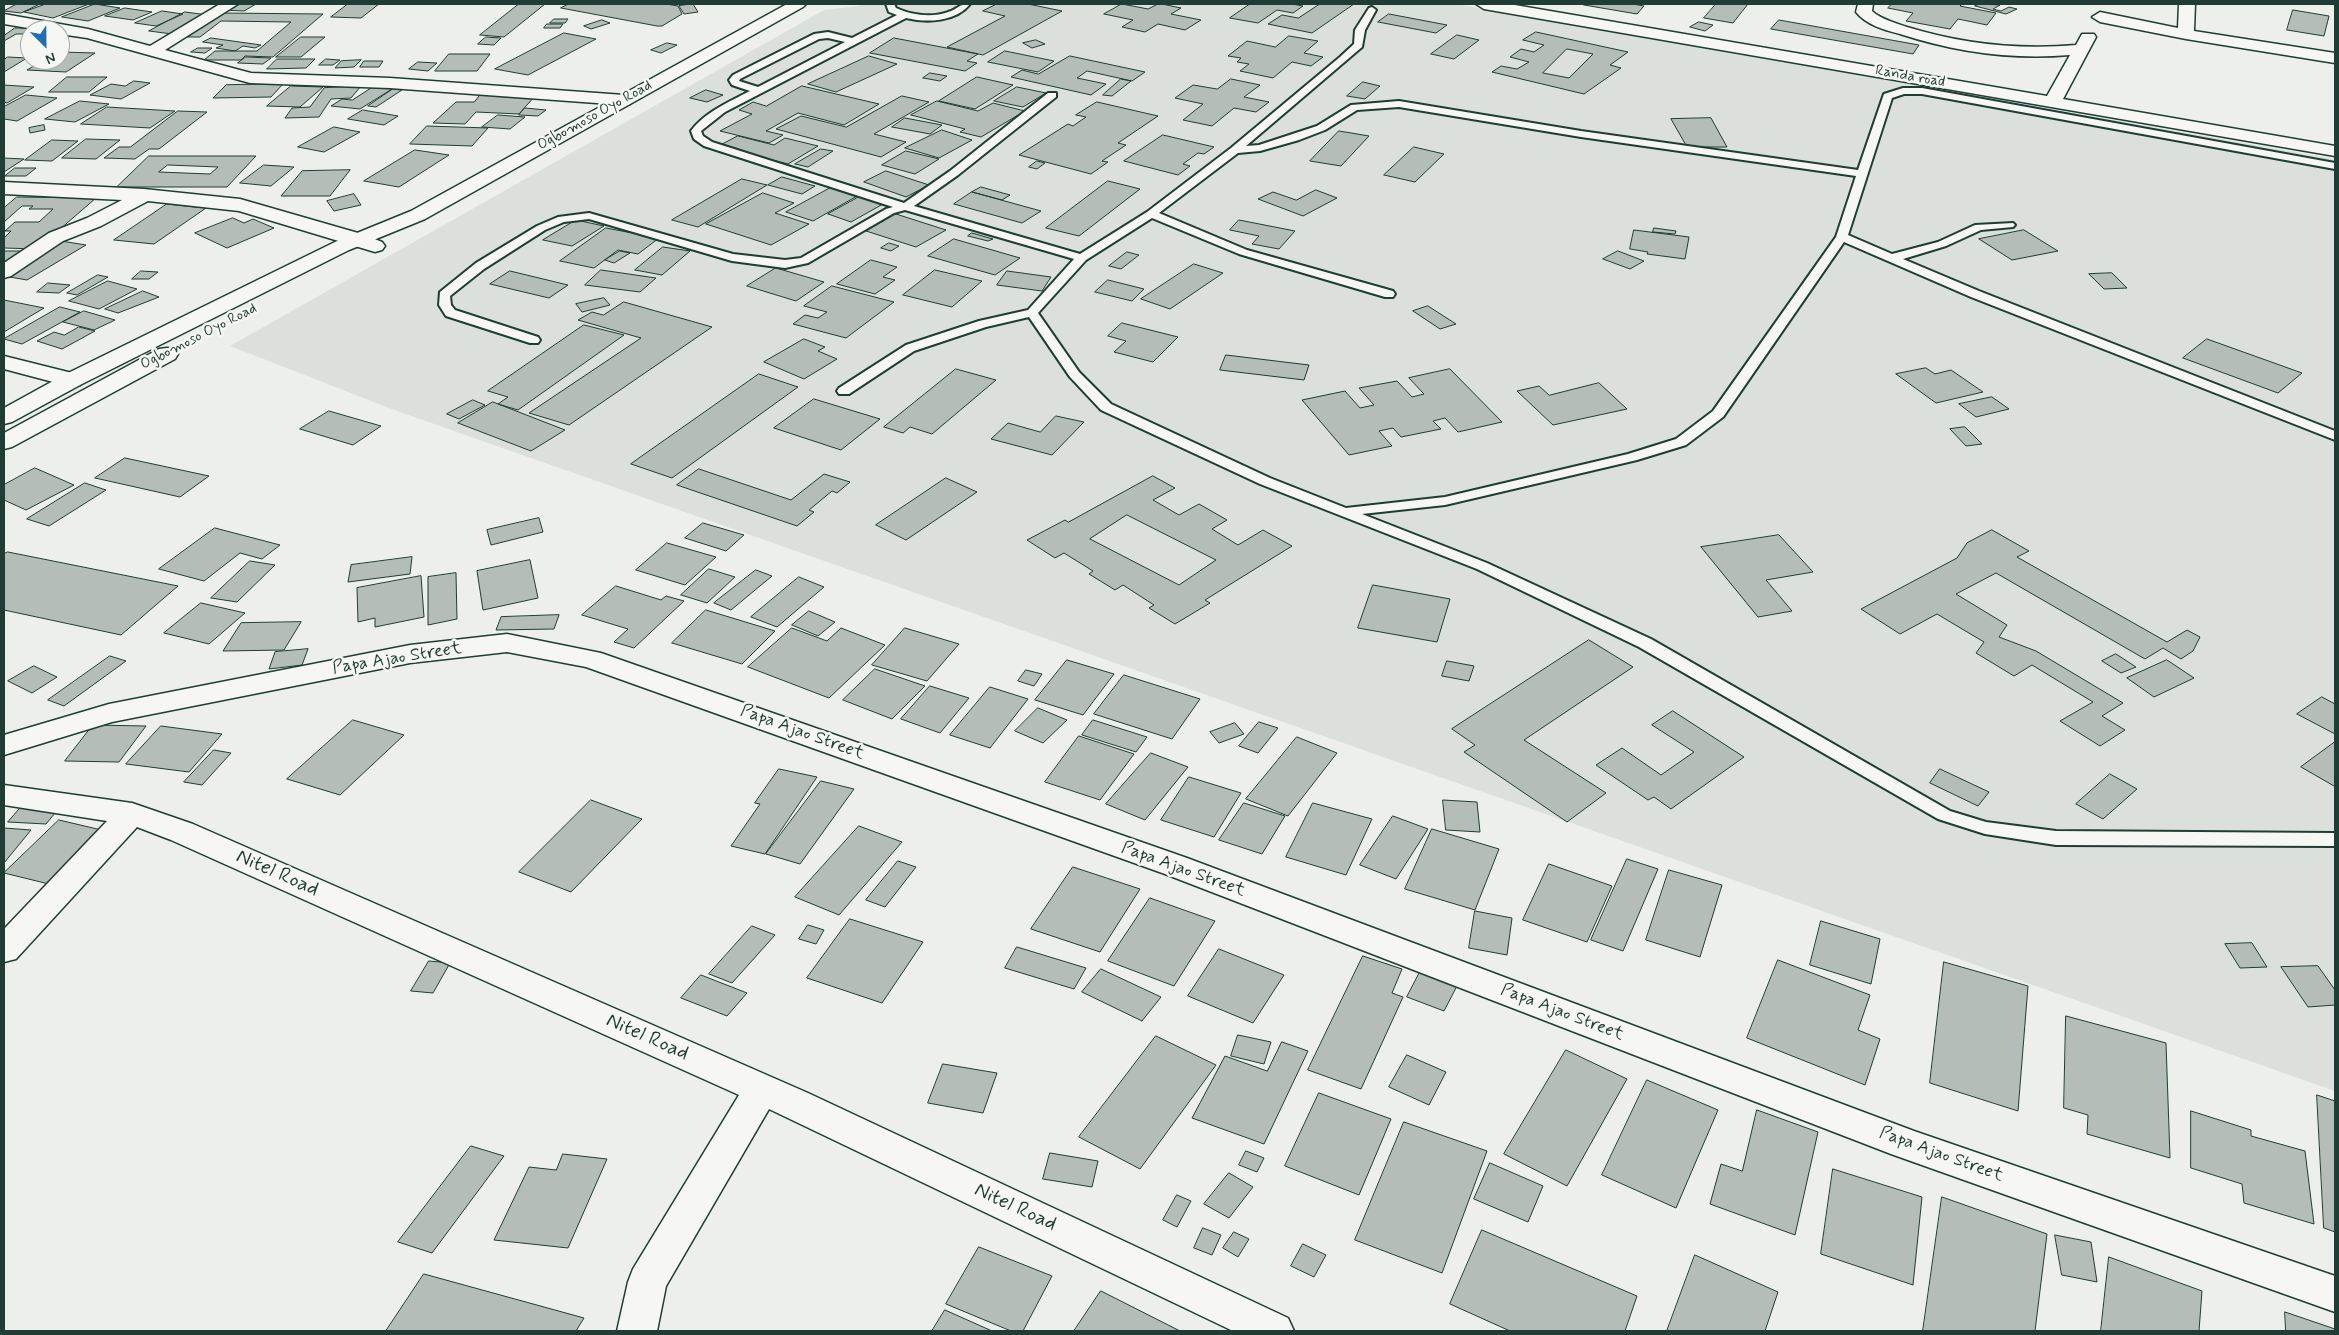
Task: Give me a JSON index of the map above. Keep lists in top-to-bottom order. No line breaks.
{"streets":{"main road":["Randa road","Ogbomoso Oyo Road","Papa Ajao Street","Nitel Road"]},"north":"bottom right"}
